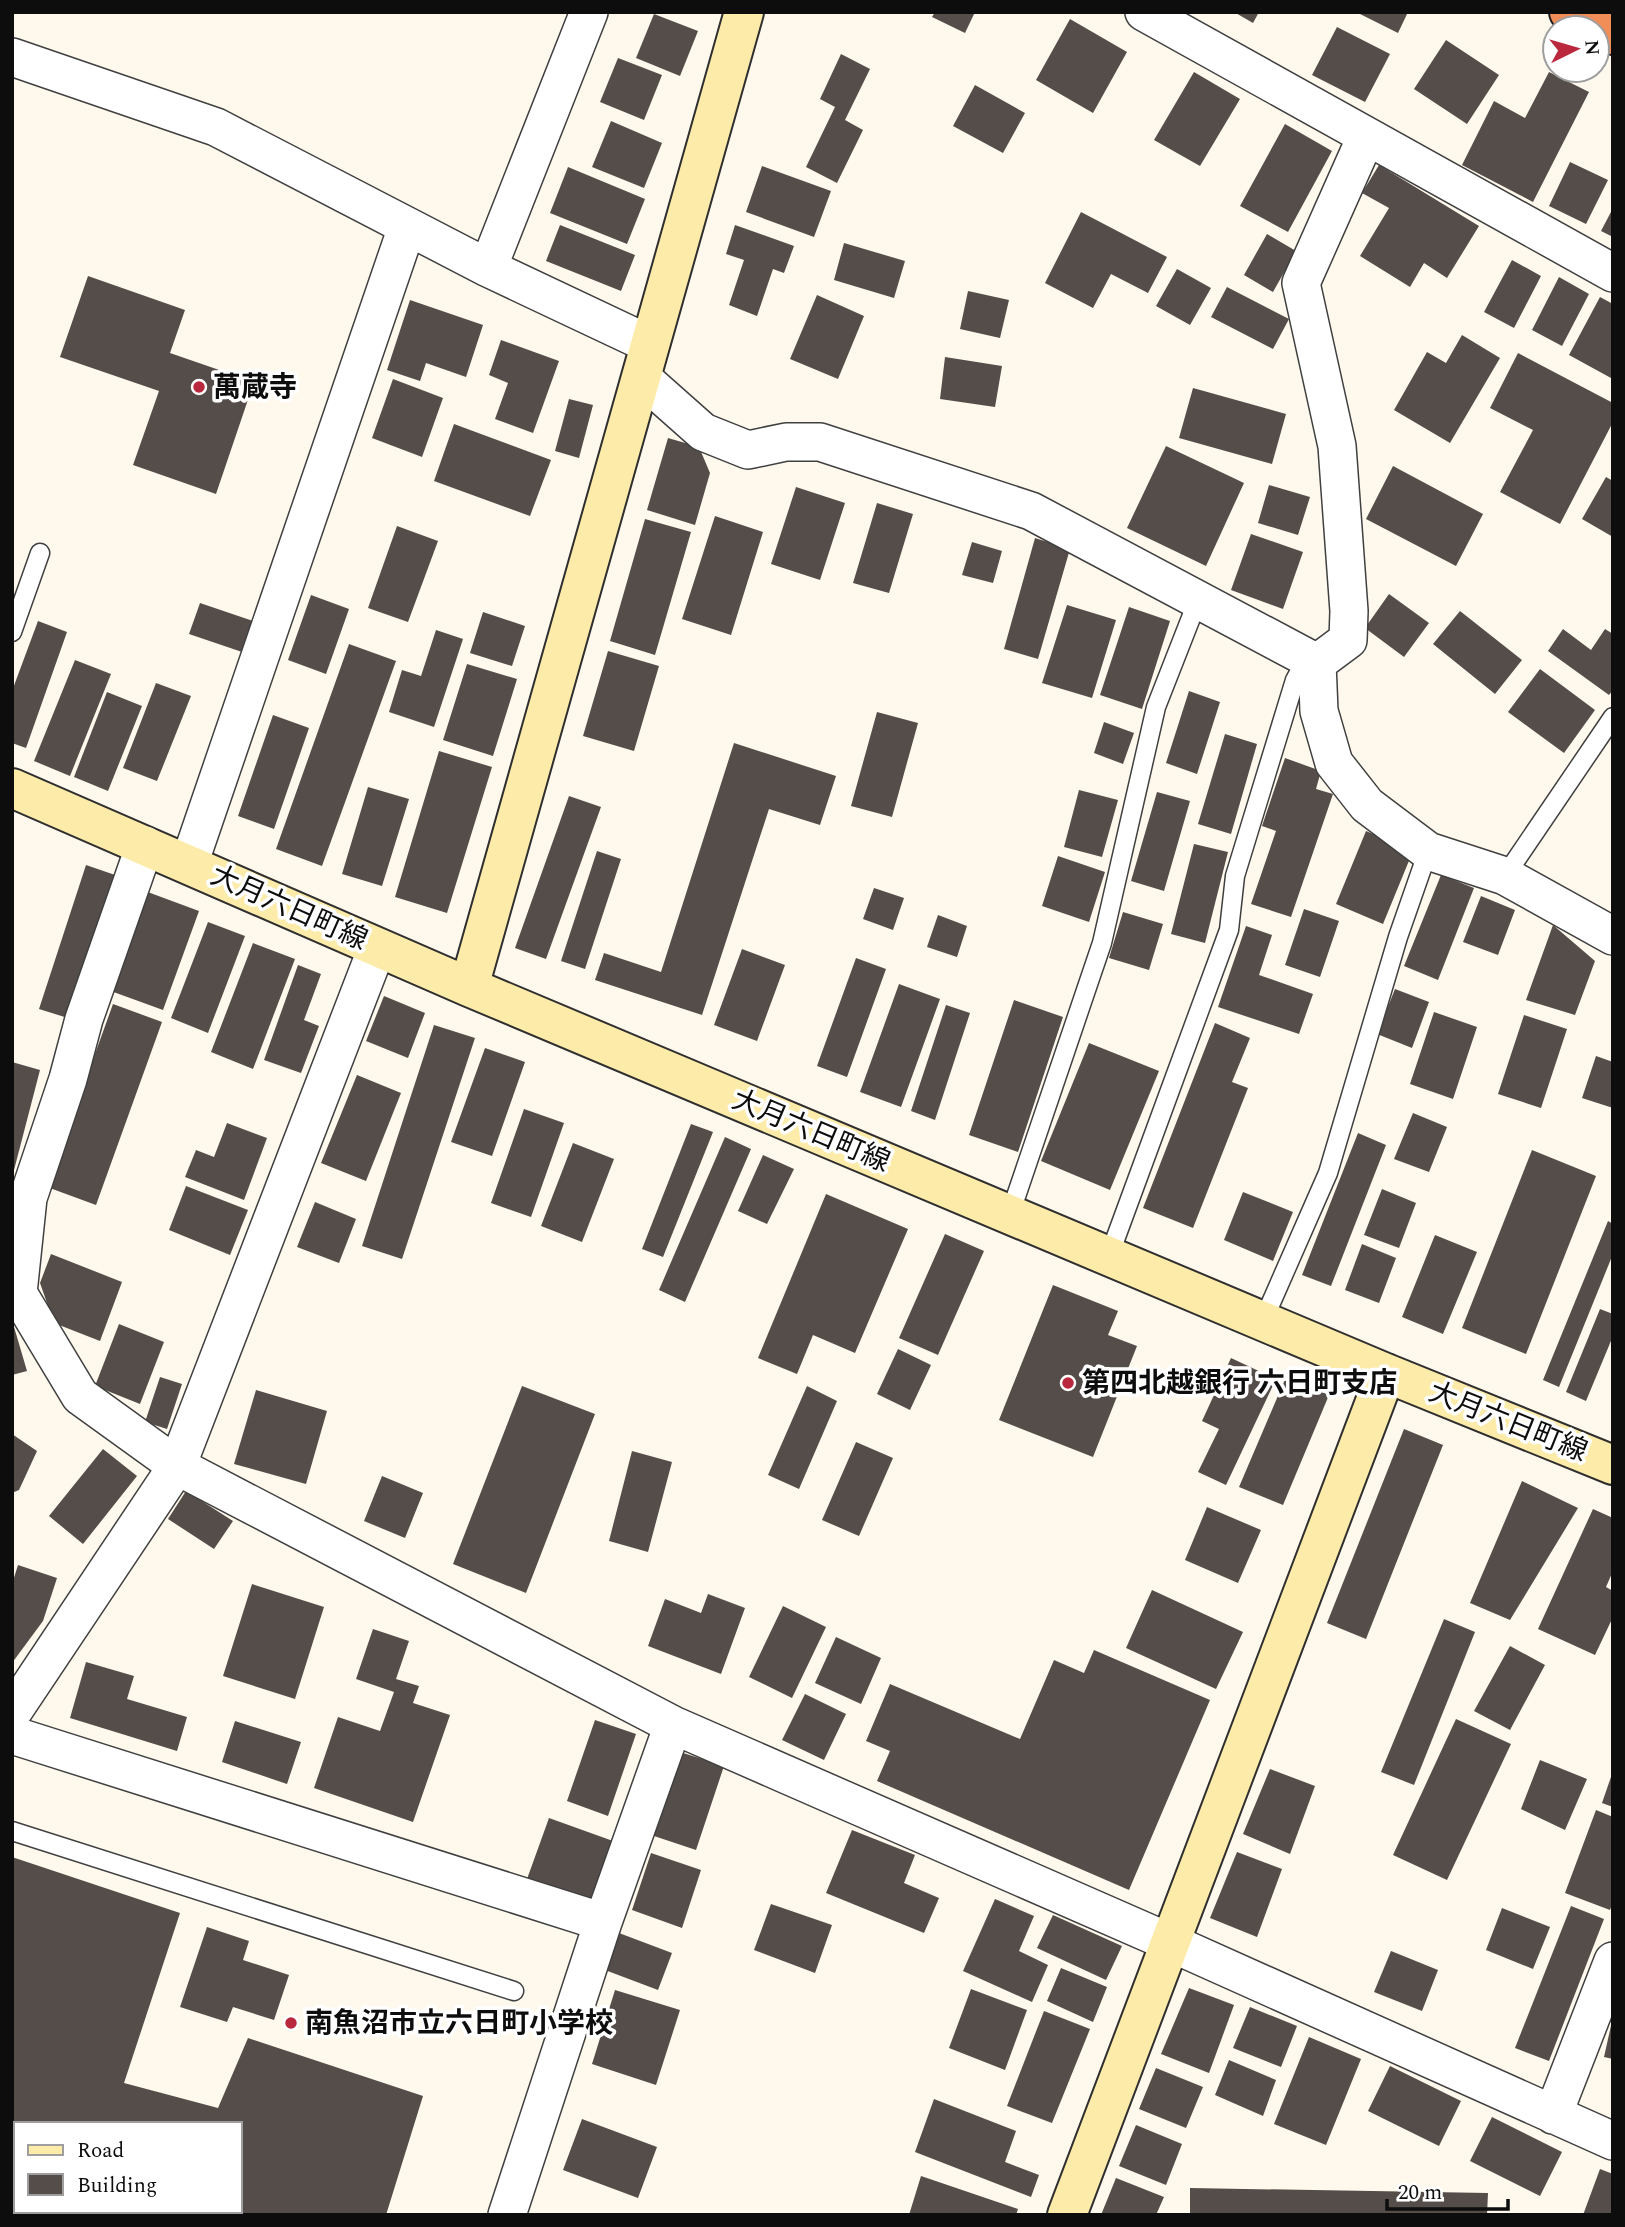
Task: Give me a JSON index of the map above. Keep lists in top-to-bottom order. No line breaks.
{"streets":{"street":["大月六日町線"]},"places":["萬蔵寺","第四北越銀行 六日町支店","南魚沼市立六日町小学校"],"legend":["Road","Building"],"scale_bar":"20 m","north":"right"}
